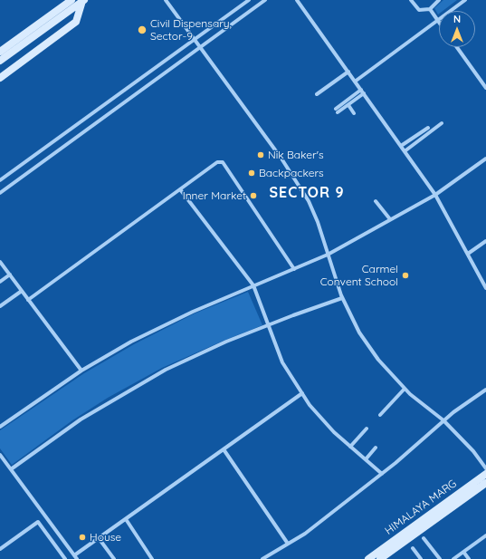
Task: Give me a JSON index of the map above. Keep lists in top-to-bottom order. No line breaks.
{"streets":{"main road":["HIMALAYA MARG"]},"districts":["SECTOR 9"],"places":["Civil Dispensary, Sector-9","Nik Baker's","Backpackers","Inner Market","Carmel Convent School","House"],"north":"top"}
